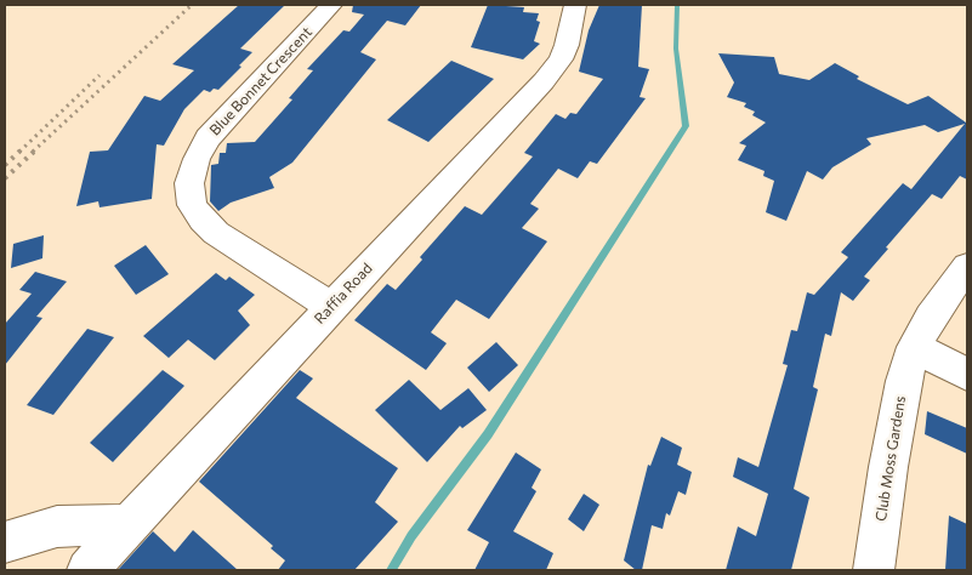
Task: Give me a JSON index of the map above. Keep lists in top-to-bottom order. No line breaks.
{"streets":{"street":["Blue Bonnet Crescent","Raffia Road","Club Moss Gardens"]},"crossings":[["Blue Bonnet Crescent","Raffia Road"]]}
